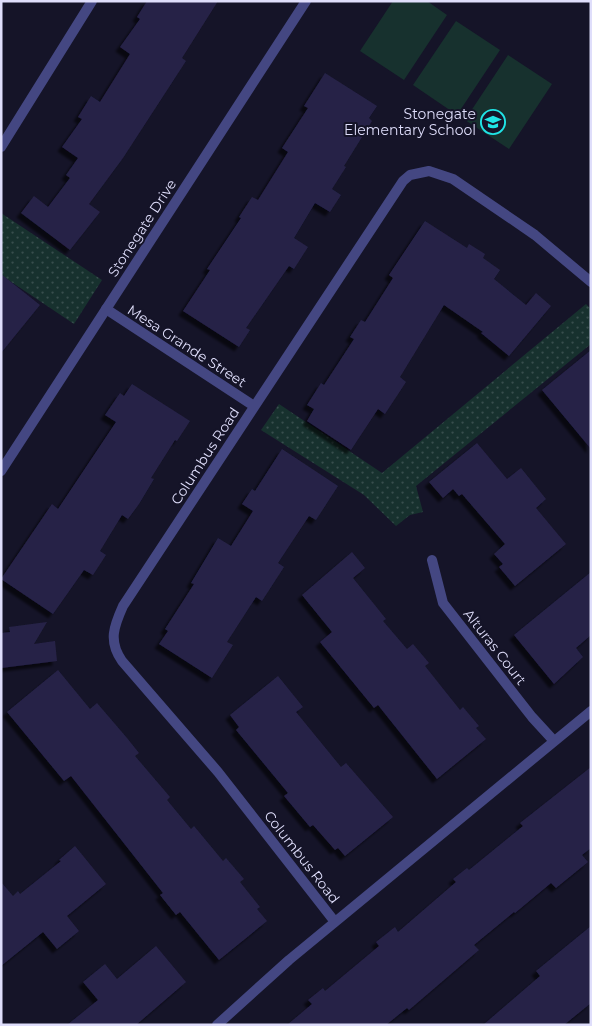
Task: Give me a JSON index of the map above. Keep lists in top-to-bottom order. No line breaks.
{"streets":{"street":["Stonegate Drive","Mesa Grande Street","Columbus Road","Alturas Court"]},"crossings":[["Stonegate Drive","Mesa Grande Street"],["Mesa Grande Street","Columbus Road"],["Columbus Road","Alturas Court"]],"places":{"school or university":["Stonegate Elementary School"]}}
